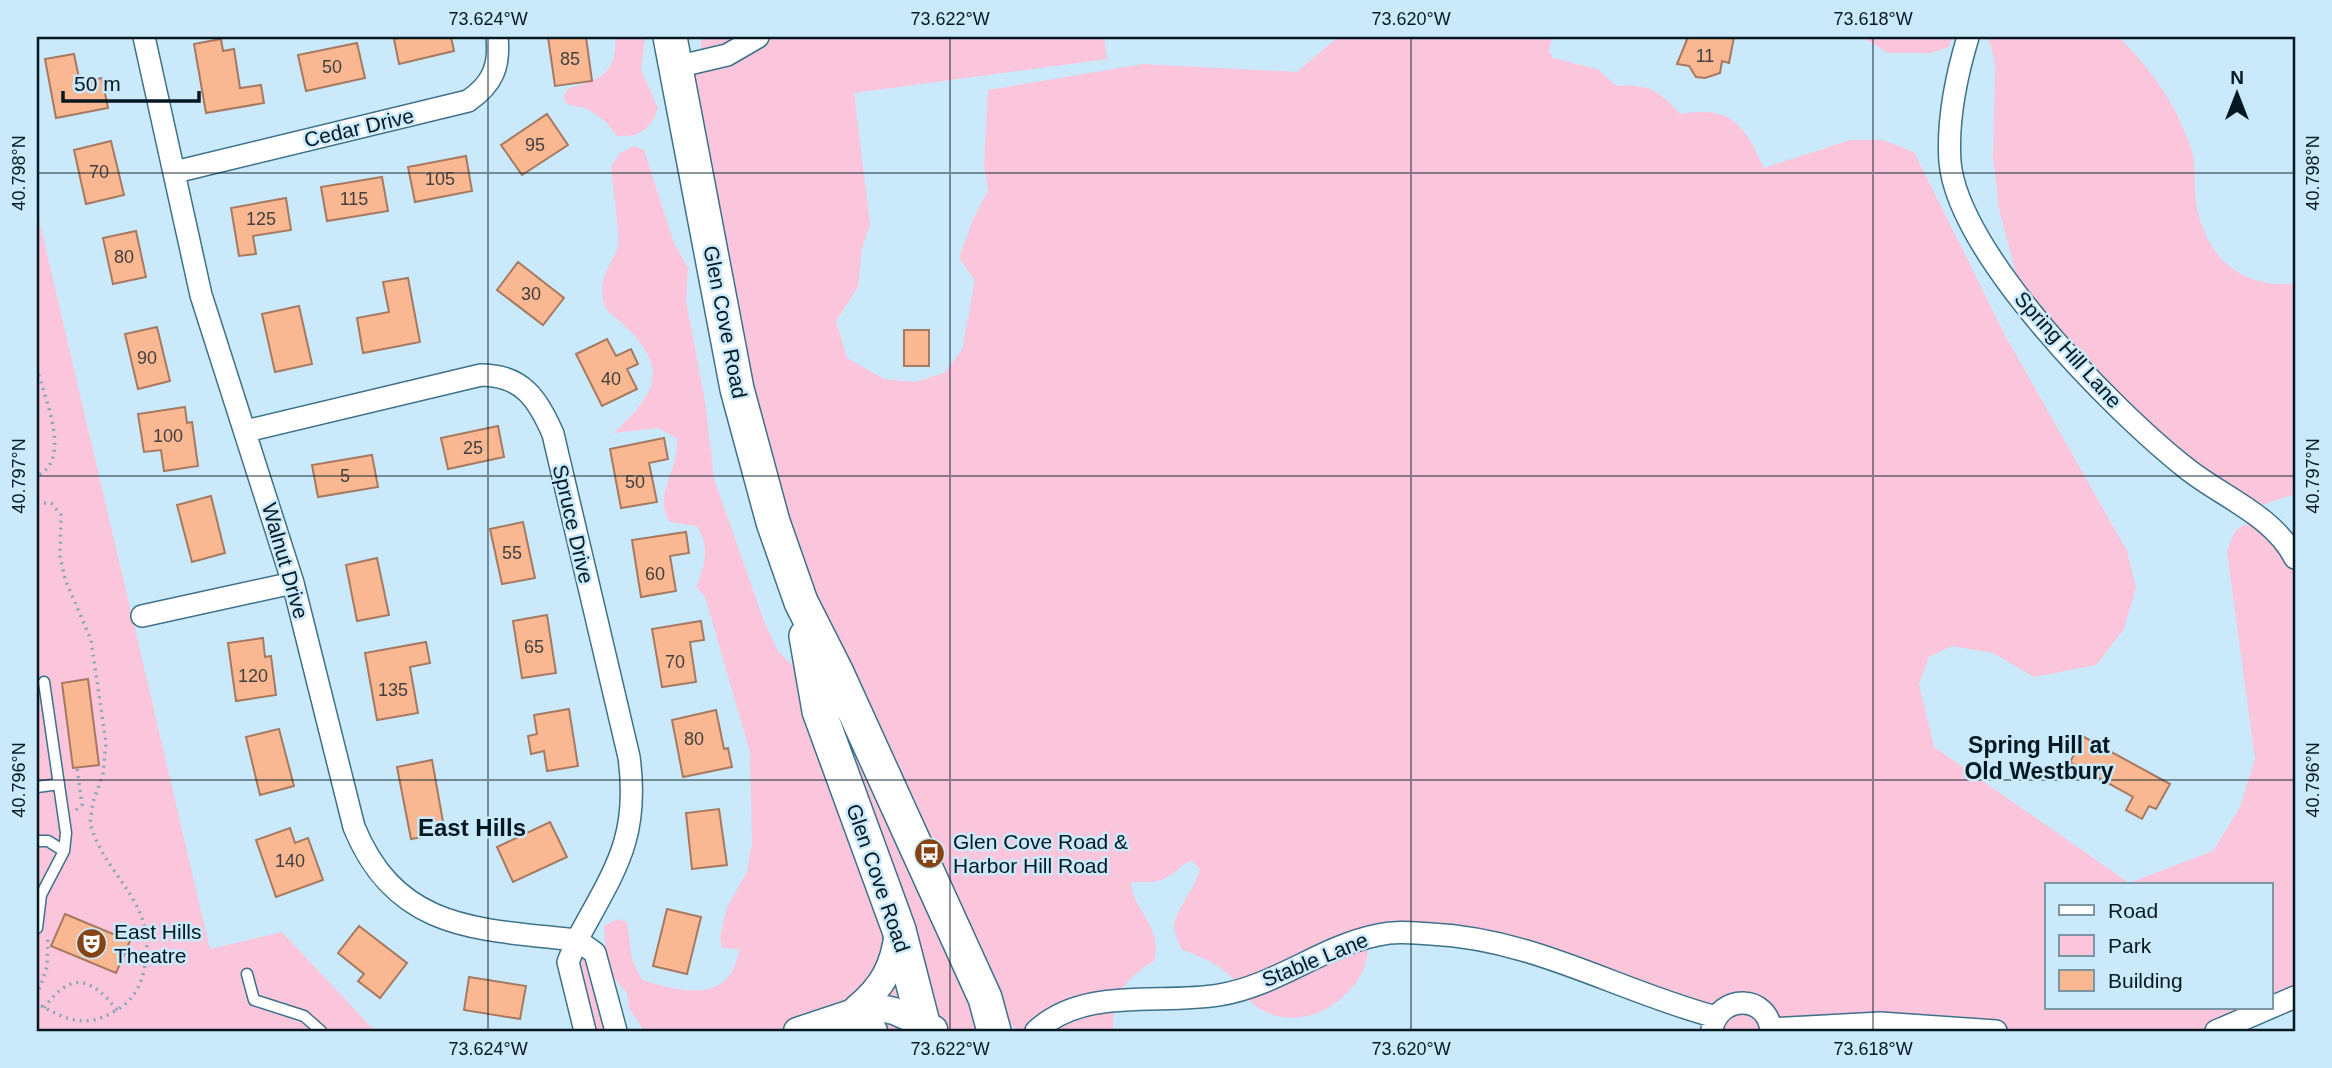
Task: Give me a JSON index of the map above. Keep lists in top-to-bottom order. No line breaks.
{"streets":{"main road":["Glen Cove Road"],"street":["Cedar Drive","Spring Hill Lane","Spruce Drive","Walnut Drive","Stable Lane"]},"crossings":[["Cedar Drive","Walnut Drive"],["Spruce Drive","Walnut Drive"]],"districts":["Spring Hill at Old Westbury","East Hills"],"places":{"bus stop":["Glen Cove Road & Harbor Hill Road"],"theatre":["East Hills Theatre"]},"house_numbers":["11","85","50","95","70","105","115","125","80","30","90","40","100","25","5","50","55","60","65","70","120","135","80","140"],"legend":["Road","Park","Building"],"scale_bar":"50 m","north":"top","coordinates":["73.624°W","73.622°W","73.620°W","73.618°W","40.798°N","40.797°N","40.796°N"]}
